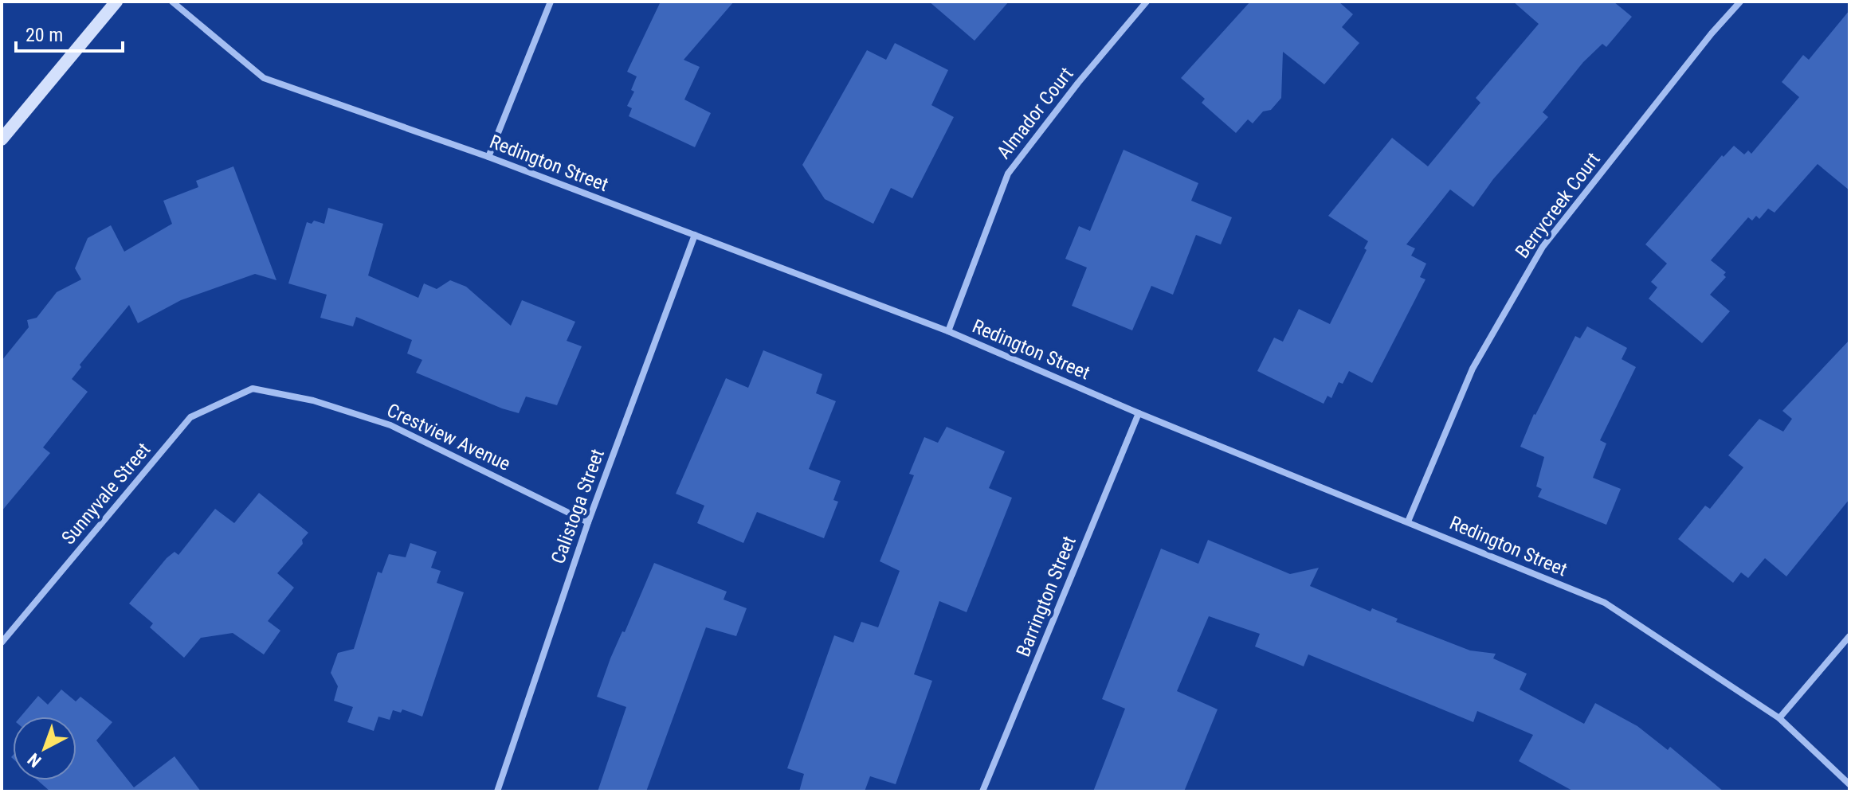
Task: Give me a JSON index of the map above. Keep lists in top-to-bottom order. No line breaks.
{"streets":{"street":["Almador Court","Redington Street","Berrycreek Court","Crestview Avenue","Sunnyvale Street","Calistoga Street","Barrington Street"]},"crossings":[["Almador Court","Redington Street"],["Redington Street","Berrycreek Court"],["Redington Street","Calistoga Street"],["Redington Street","Barrington Street"],["Crestview Avenue","Sunnyvale Street"],["Crestview Avenue","Calistoga Street"]],"scale_bar":"20 m","north":"bottom left"}
